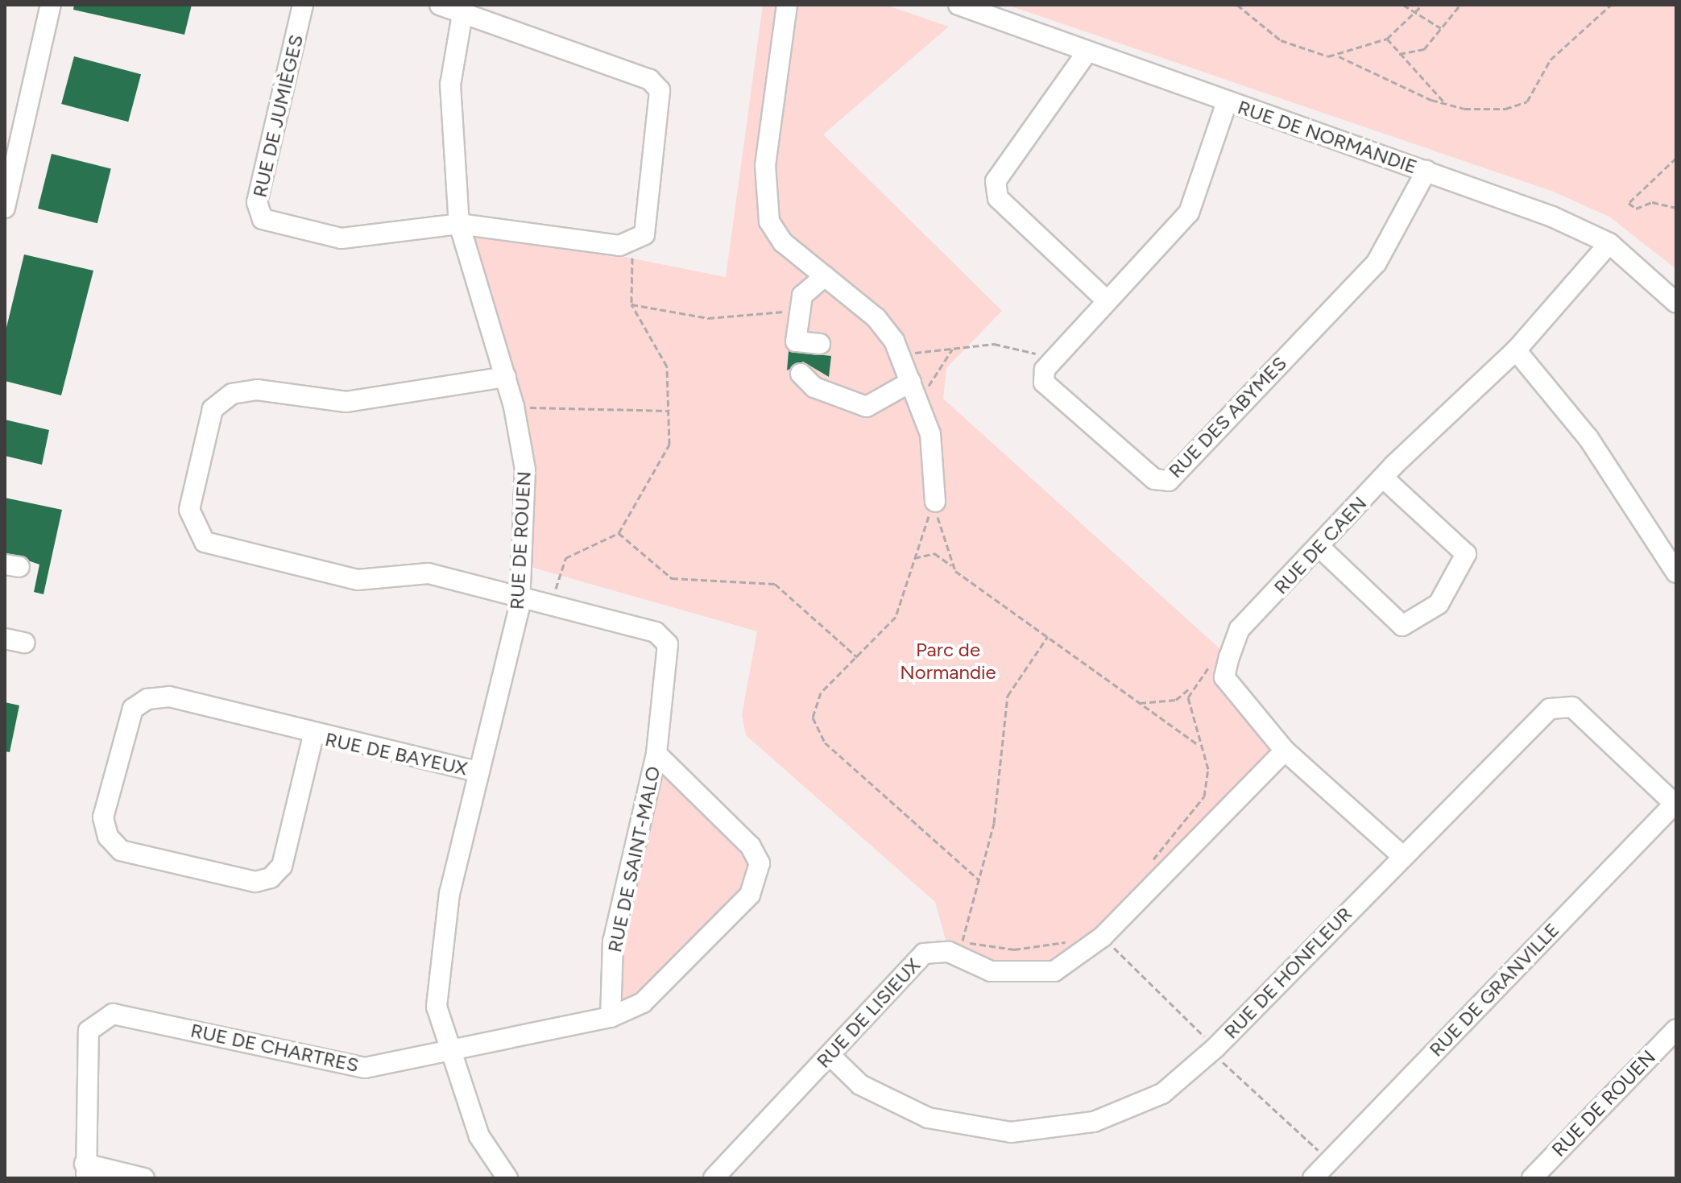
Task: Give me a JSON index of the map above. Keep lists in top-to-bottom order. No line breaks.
{"streets":{"street":["RUE DE JUMIÈGES","RUE DE NORMANDIE","RUE DES ABYMES","RUE DE ROUEN","RUE DE CAEN","RUE DE BAYEUX","RUE DE SAINT-MALO","RUE DE HONFLEUR","RUE DE GRANVILLE","RUE DE LISIEUX","RUE DE CHARTRES"]},"crossings":[["RUE DE JUMIÈGES","RUE DE ROUEN"],["RUE DE NORMANDIE","RUE DES ABYMES"],["RUE DE NORMANDIE","RUE DE CAEN"],["RUE DE ROUEN","RUE DE BAYEUX"],["RUE DE ROUEN","RUE DE SAINT-MALO"],["RUE DE ROUEN","RUE DE CHARTRES"],["RUE DE CAEN","RUE DE HONFLEUR"],["RUE DE CAEN","RUE DE LISIEUX"],["RUE DE SAINT-MALO","RUE DE CHARTRES"],["RUE DE HONFLEUR","RUE DE GRANVILLE"],["RUE DE HONFLEUR","RUE DE LISIEUX"]],"parks":["Parc de Normandie"]}
